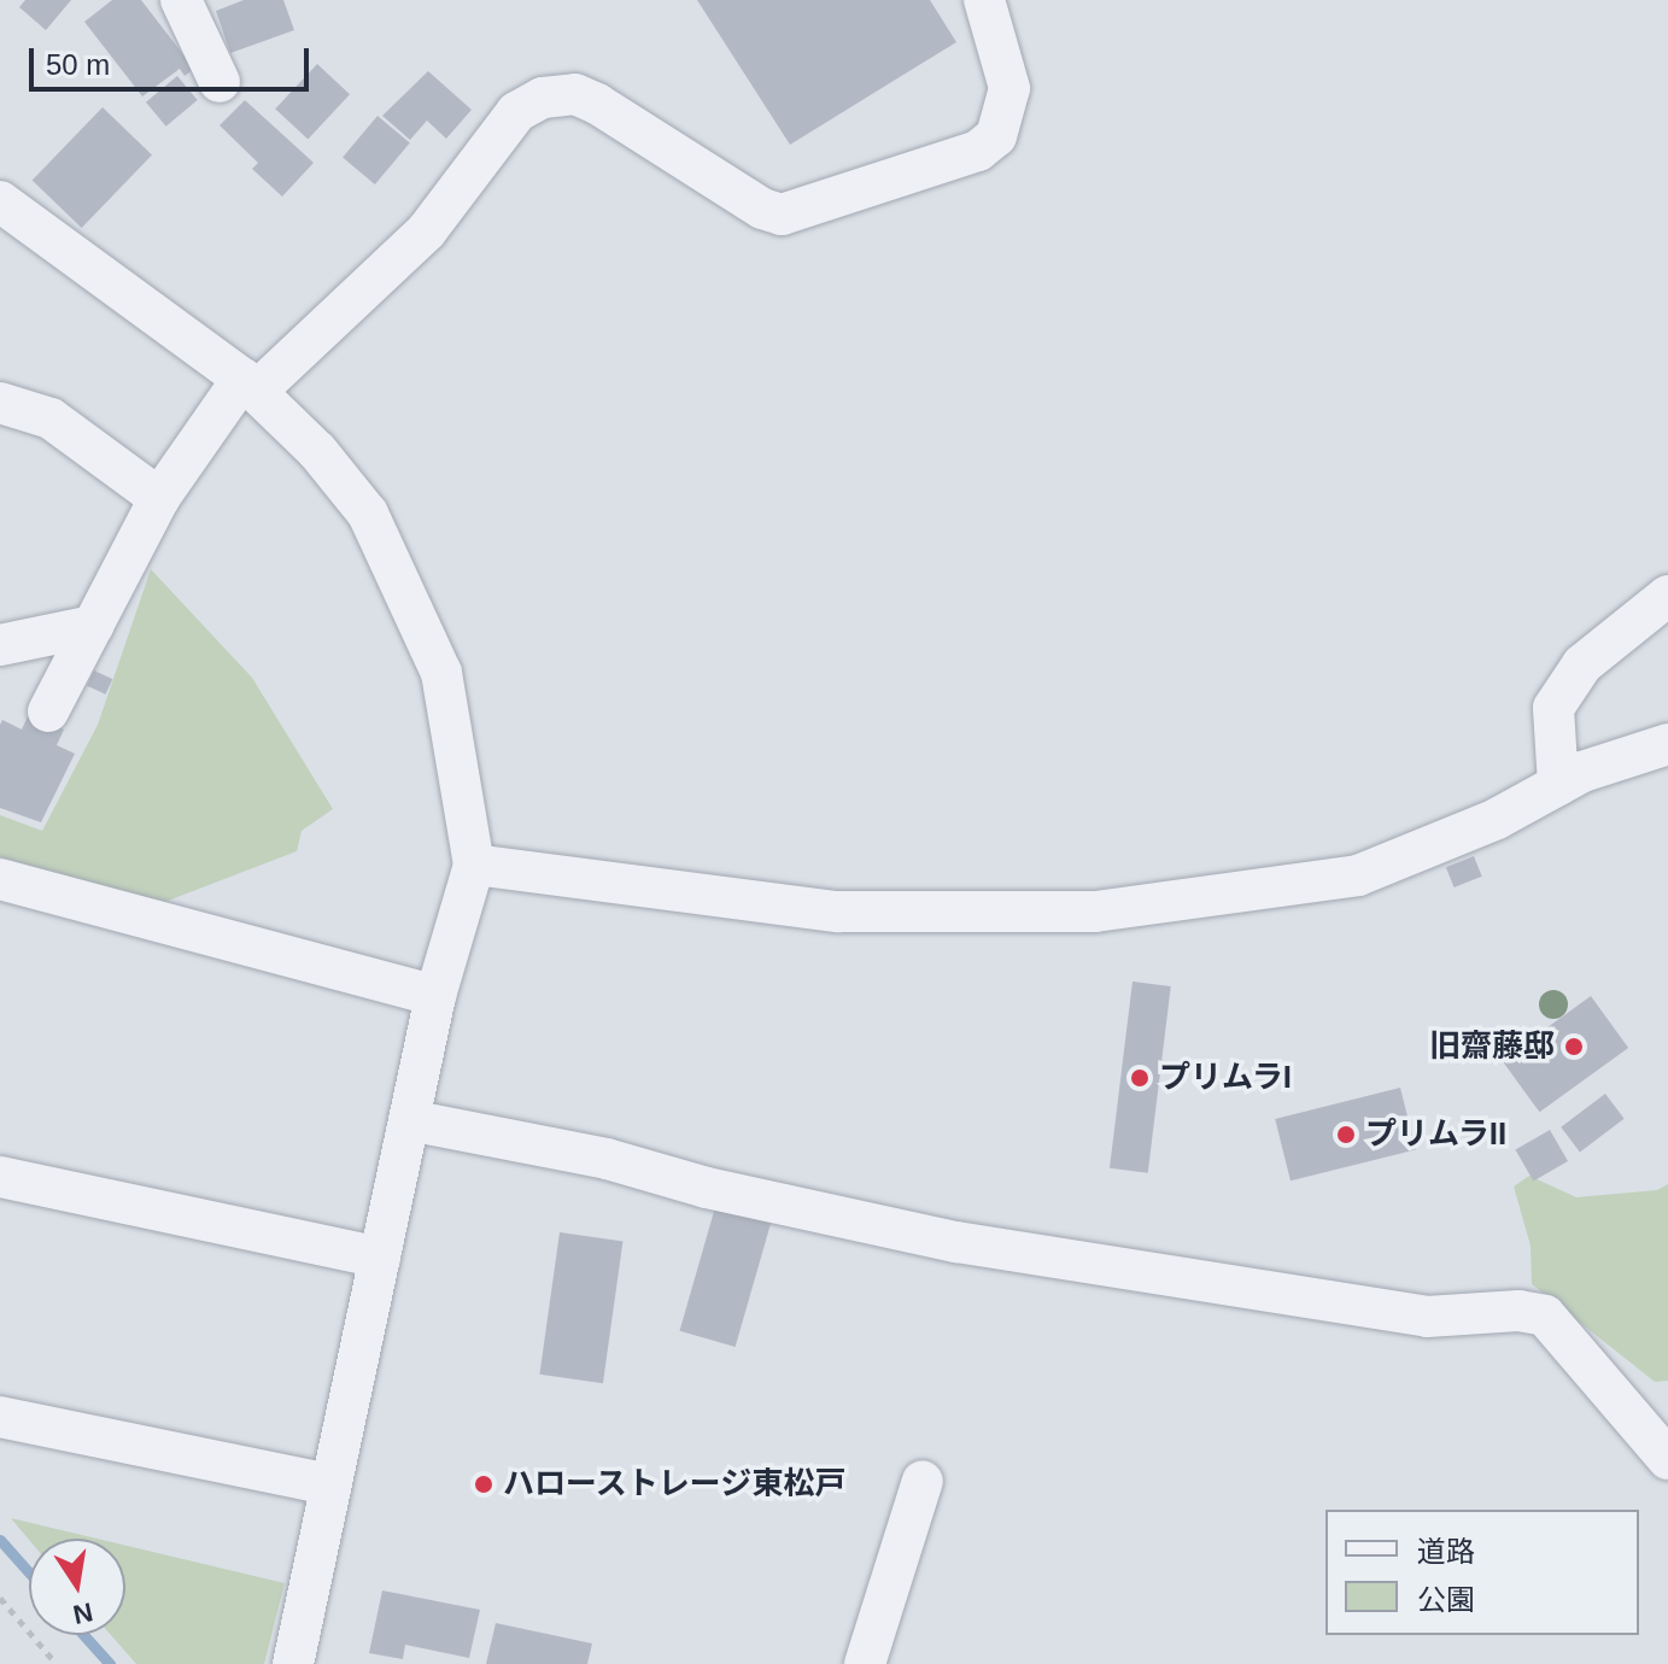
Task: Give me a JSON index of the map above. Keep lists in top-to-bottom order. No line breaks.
{"places":["旧齋藤邸","プリムラI","プリムラII","ハローストレージ東松戸"],"legend":["道路","公園"],"scale_bar":"50 m","north":"bottom"}
